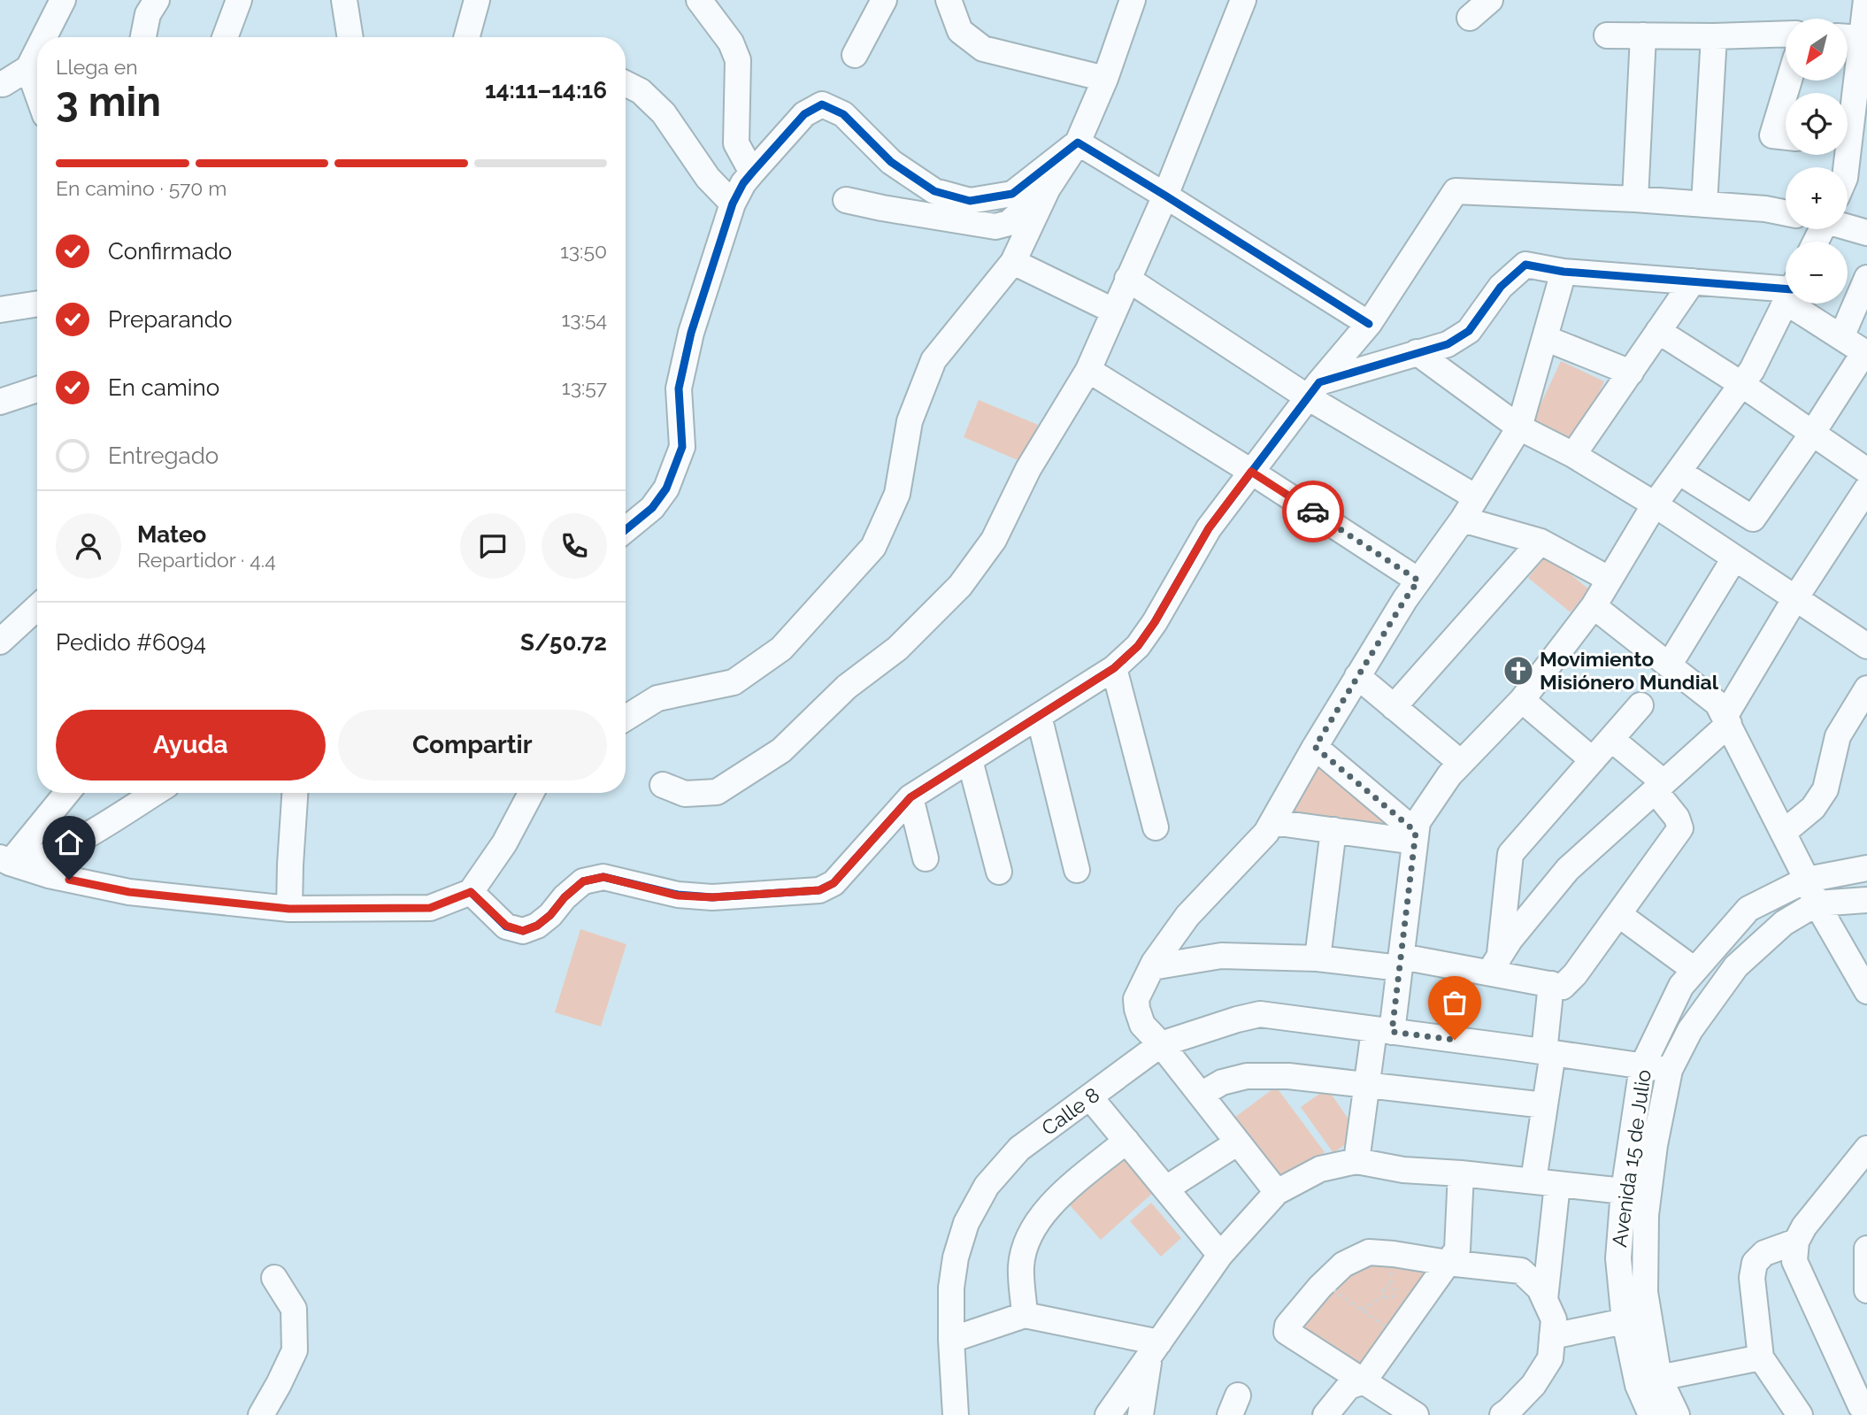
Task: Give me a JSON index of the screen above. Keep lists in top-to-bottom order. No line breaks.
{"streets":{"street":["Calle 8","Avenida 15 de Julio"]},"crossings":[["Calle 8","Avenida 15 de Julio"]],"places":{"church":["Movimiento Misiónero Mundial"]},"north":"bottom left","page":{"map_buttons":["+","−"],"heading":["3 min","Llega en","14:11–14:16"],"panel":["Mateo","Repartidor · 4.4","Pedido #6094","S/50.72"],"bar":"En camino · 570 m","list":[["Confirmado","13:50"],["Preparando","13:54"],["En camino","13:57"],"Entregado"],"buttons":["Ayuda","Compartir"]}}
